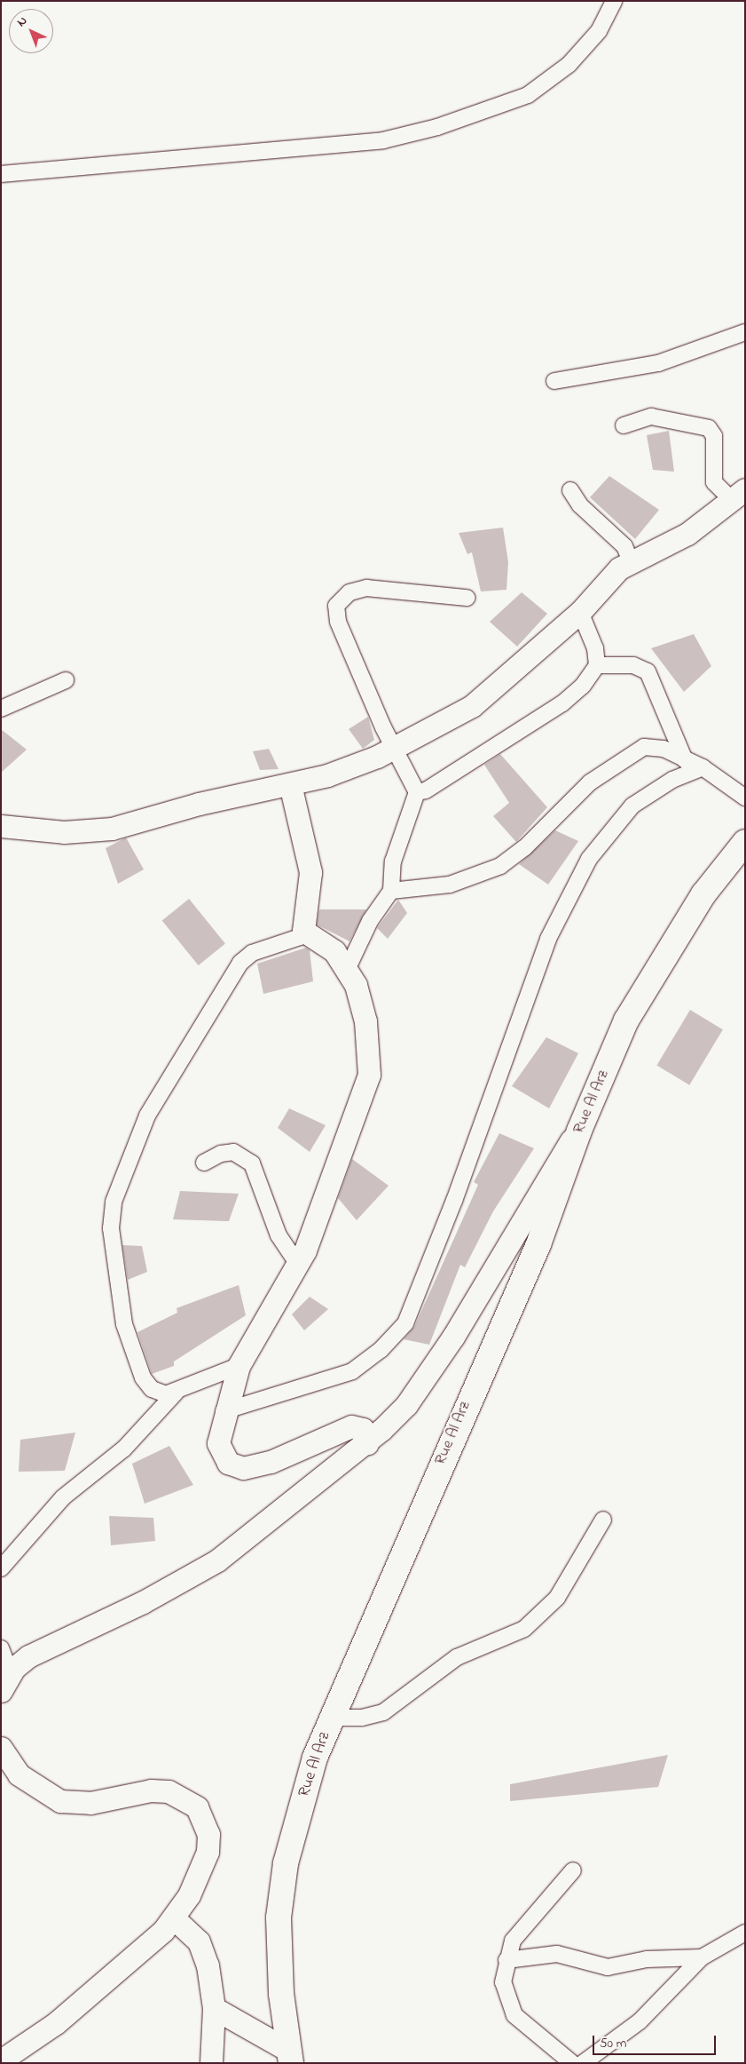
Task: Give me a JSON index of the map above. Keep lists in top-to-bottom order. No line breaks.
{"streets":{"main road":["Rue Al Arz"]},"scale_bar":"50 m","north":"top left"}
